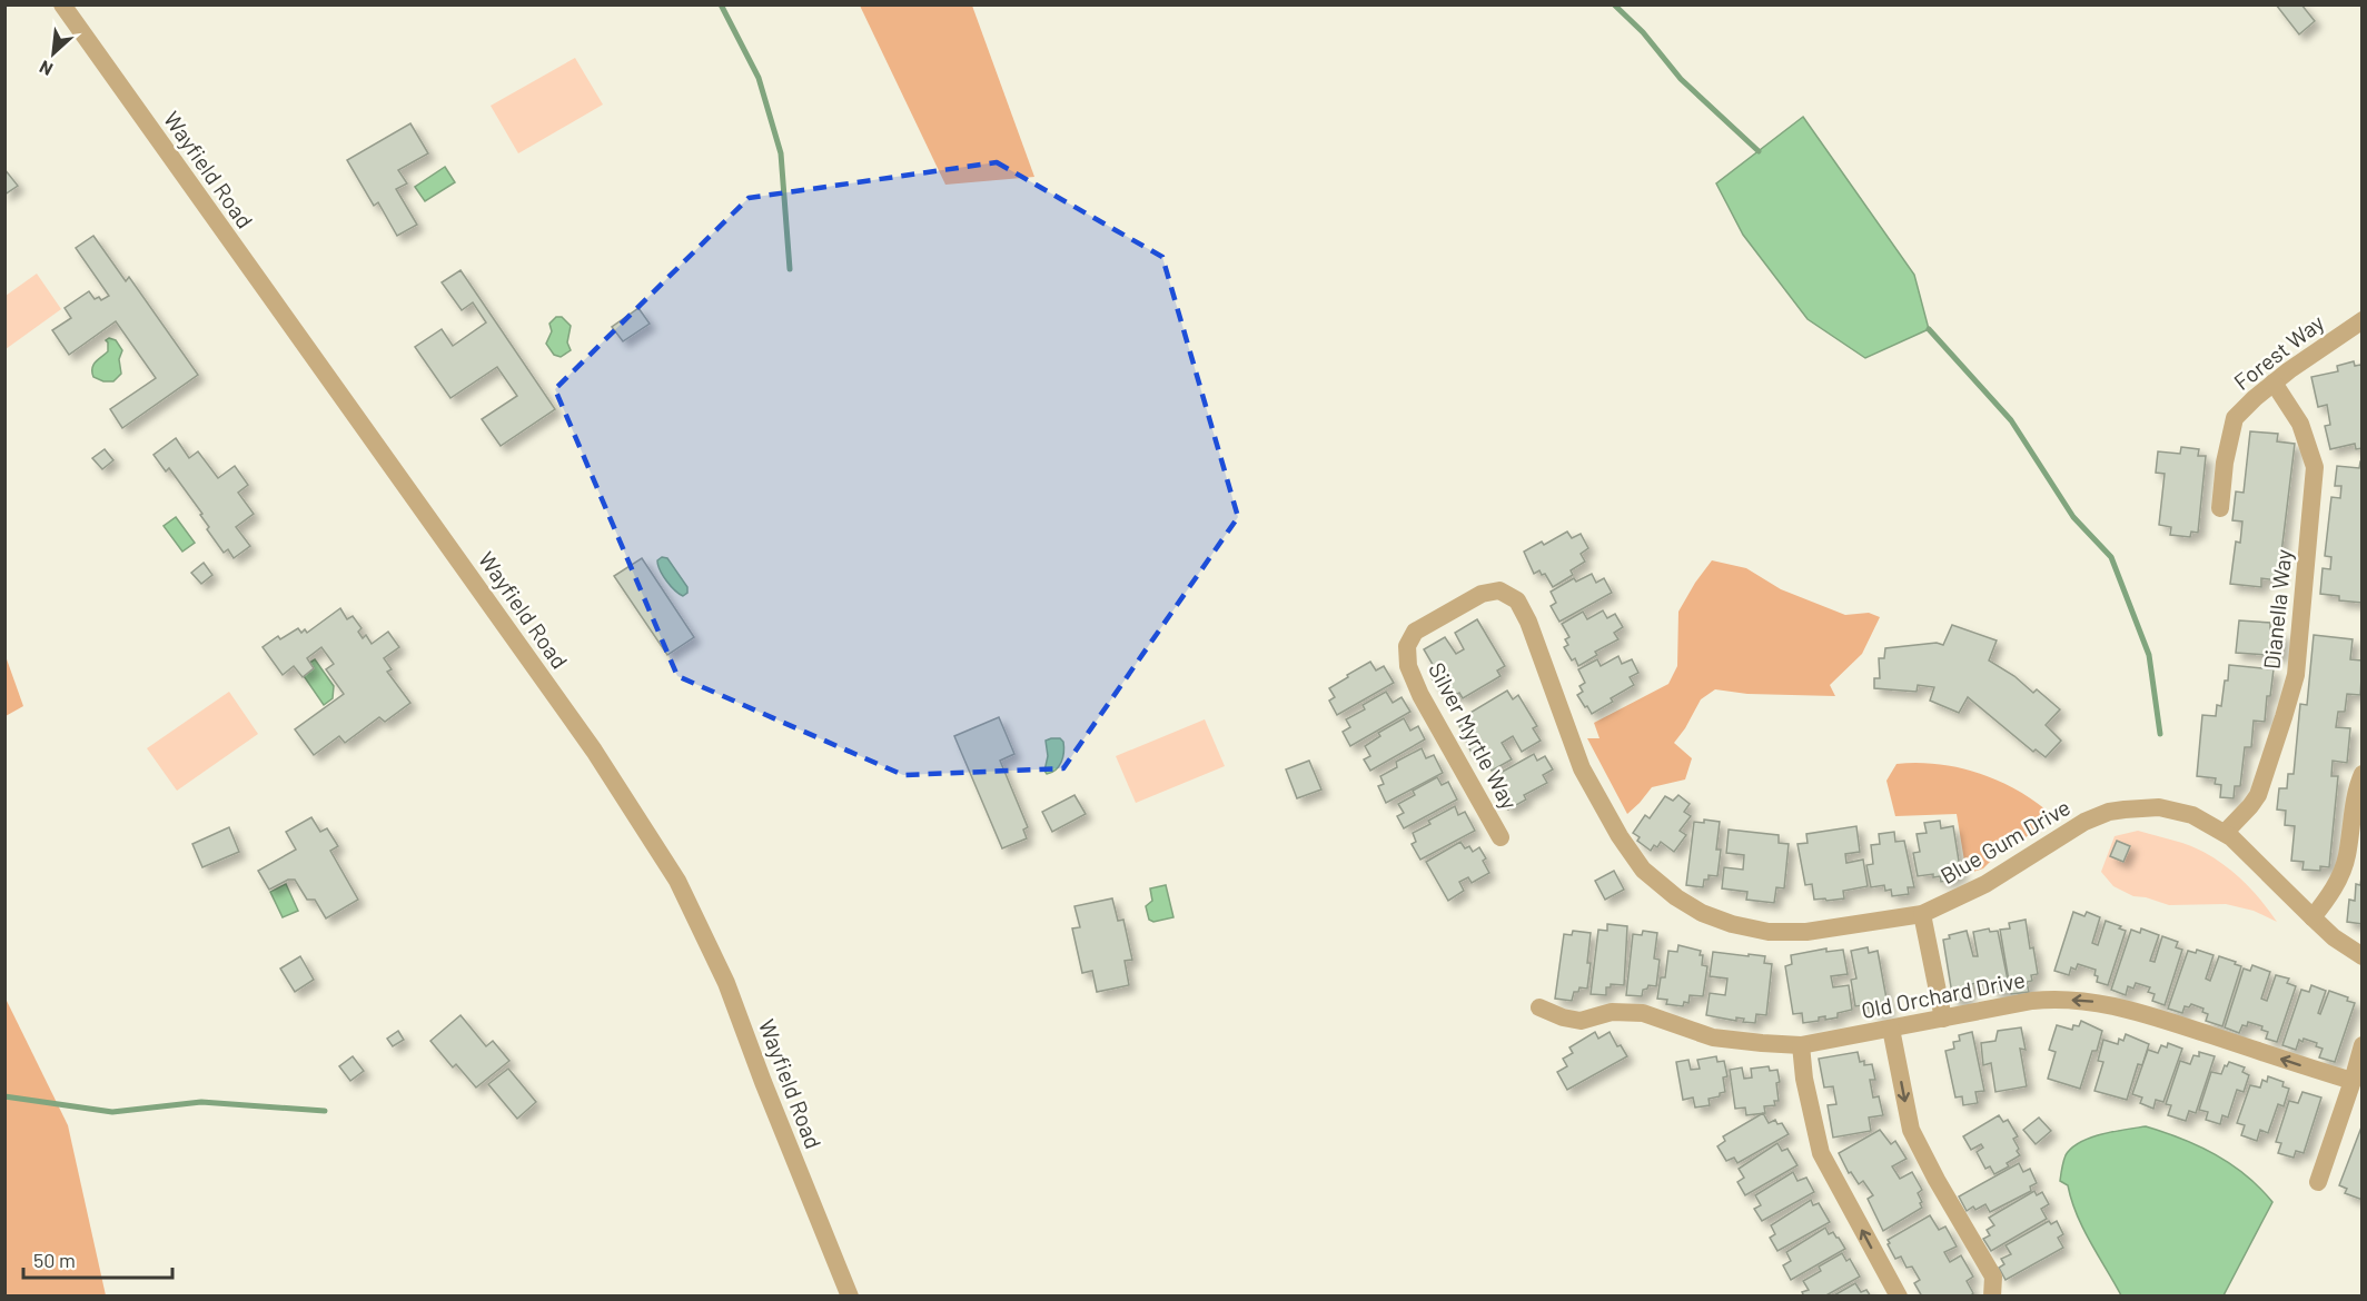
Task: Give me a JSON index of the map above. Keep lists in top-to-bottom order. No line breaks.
{"streets":{"street":["Wayfield Road","Forest Way","Dianella Way","Silver Myrtle Way","Blue Gum Drive","Old Orchard Drive"]},"crossings":[["Forest Way","Dianella Way"],["Dianella Way","Blue Gum Drive"],["Silver Myrtle Way","Blue Gum Drive"]],"one_way":["Old Orchard Drive"],"scale_bar":"50 m","north":"bottom left"}
